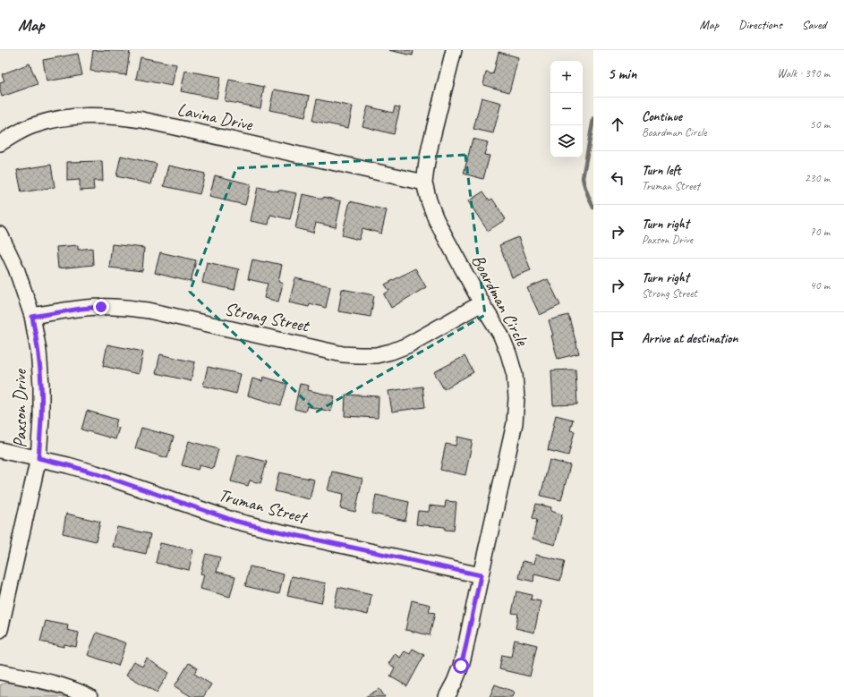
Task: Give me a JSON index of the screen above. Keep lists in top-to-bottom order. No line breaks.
{"streets":{"street":["Lavina Drive","Boardman Circle","Strong Street","Paxson Drive","Truman Street"]},"crossings":[["Lavina Drive","Boardman Circle"],["Boardman Circle","Strong Street"],["Boardman Circle","Truman Street"],["Strong Street","Paxson Drive"],["Paxson Drive","Truman Street"]],"page":{"header":"Map","nav":["Map","Directions","Saved"],"heading":["5 min","Walk · 390 m"],"map_buttons":["+","−"],"list":[["Continue","Boardman Circle","50 m"],["Turn left","Truman Street","230 m"],["Turn right","Paxson Drive","70 m"],["Turn right","Strong Street","40 m"],"Arrive at destination"]}}
